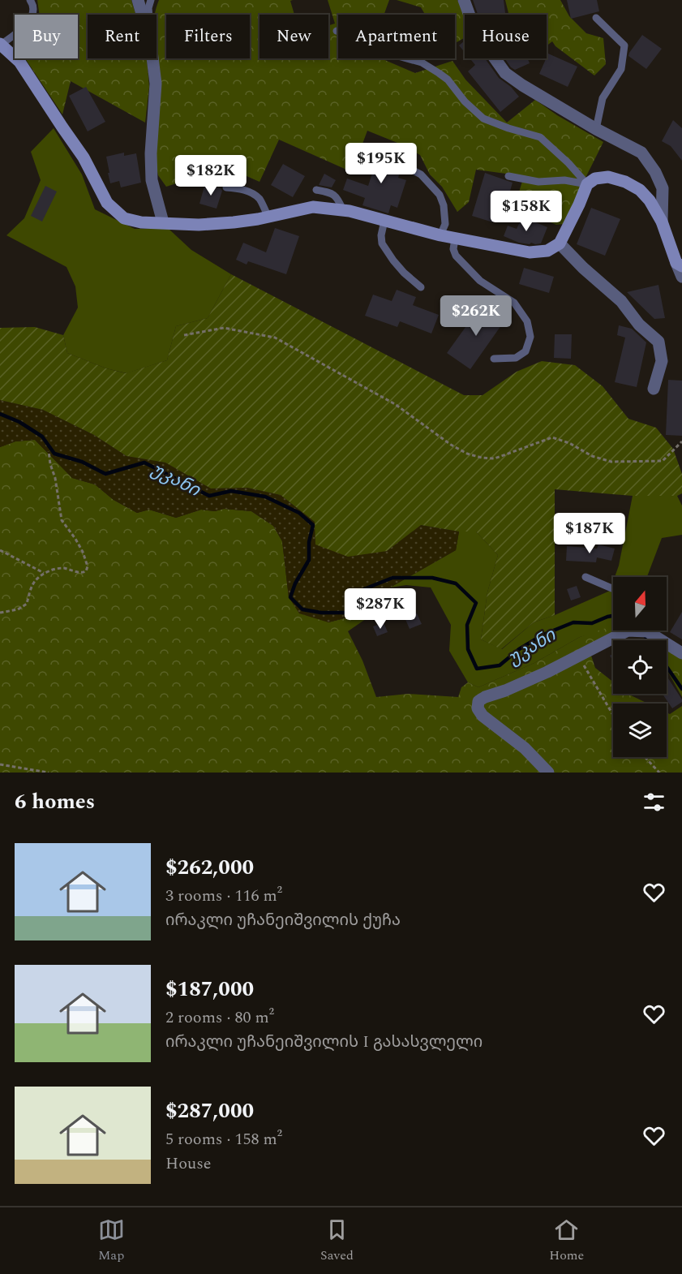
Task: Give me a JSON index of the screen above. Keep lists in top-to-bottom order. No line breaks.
{"water":["უკანი"],"north":"top","page":{"chip":["Buy","Rent","Filters","New","Apartment","House"],"price":["$195K","$182K","$158K","$262K","$187K","$287K"],"heading":"6 homes","list":[{"name":"$262,000","note":"3 rooms · 116 m² · ირაკლი უჩანეიშვილის ქუჩა"},{"name":"$187,000","note":"2 rooms · 80 m² · ირაკლი უჩანეიშვილის I გასასვლელი"},{"name":"$287,000","note":"5 rooms · 158 m² · House"}],"tabs":["Map","Saved","Home"]}}
